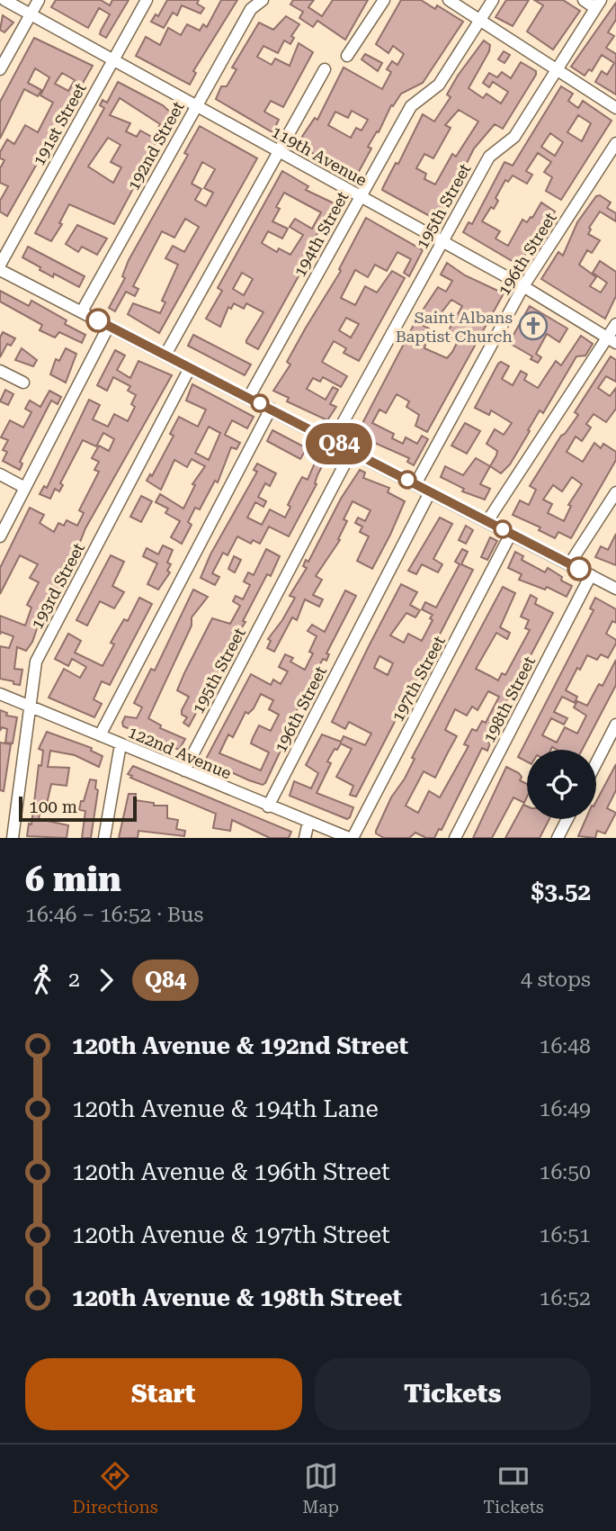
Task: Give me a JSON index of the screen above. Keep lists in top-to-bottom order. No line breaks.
{"streets":{"street":["191st Street","192nd Street","119th Avenue","195th Street","194th Street","196th Street","193rd Street","197th Street","198th Street","122nd Avenue"]},"crossings":[["191st Street","119th Avenue"],["192nd Street","119th Avenue"],["119th Avenue","195th Street"],["119th Avenue","194th Street"],["119th Avenue","196th Street"],["195th Street","122nd Avenue"],["196th Street","122nd Avenue"],["193rd Street","122nd Avenue"],["197th Street","122nd Avenue"]],"places":{"church":["Saint Albans Baptist Church"]},"lines":["bus line Q84"],"scale_bar":"100 m","page":{"on_map":"Q84","scale":"100 m","heading":["6 min","16:46 – 16:52 · Bus","$3.52"],"legs":["2","Q84","4 stops"],"list":[{"name":"120th Avenue & 192nd Street","value":"16:48"},{"name":"120th Avenue & 194th Lane","value":"16:49"},{"name":"120th Avenue & 196th Street","value":"16:50"},{"name":"120th Avenue & 197th Street","value":"16:51"},{"name":"120th Avenue & 198th Street","value":"16:52"}],"buttons":["Start","Tickets"],"tabs":["Directions","Map","Tickets"]}}
